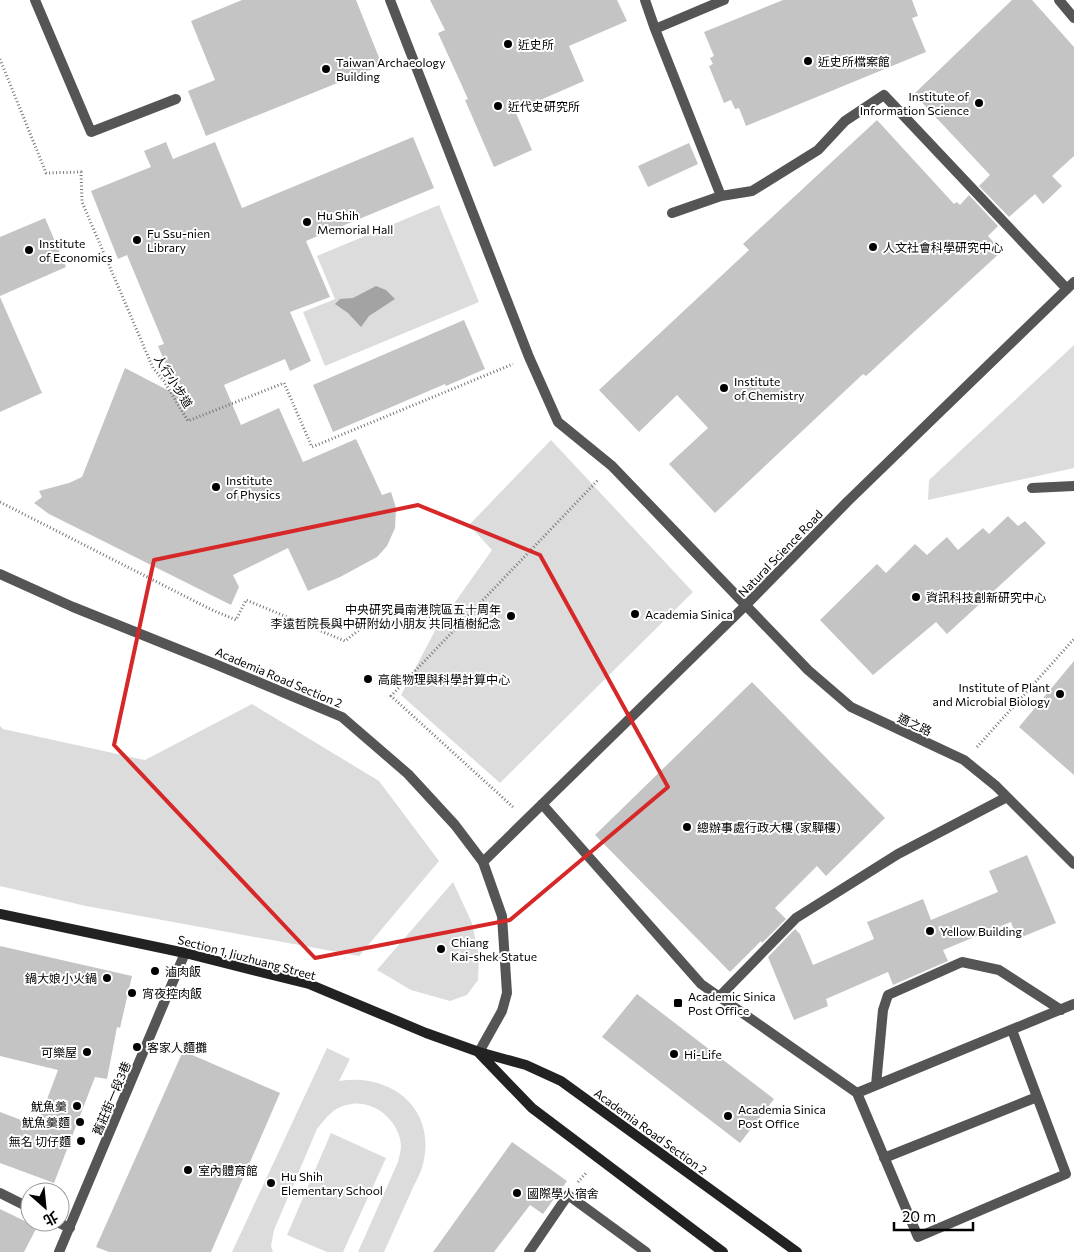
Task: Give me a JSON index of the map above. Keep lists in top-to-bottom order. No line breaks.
{"streets":{"main road":["Academia Road Section 2","Section 1, Jiuzhuang Street"],"street":["Natural Science Road","適之路","舊莊街一段3巷"],"path":["人行小步道"]},"crossings":[["人行小步道","適之路"],["Natural Science Road","Academia Road Section 2"],["Natural Science Road","適之路"],["Academia Road Section 2","Section 1, Jiuzhuang Street"],["Section 1, Jiuzhuang Street","舊莊街一段3巷"]],"places":{"other":["近史所","近史所檔案館","Taiwan Archaeology Building","Institute of Information Science","近代史研究所","Hu Shih Memorial Hall","Fu Ssu-nien Library","人文社會科學研究中心","Institute of Economics","Institute of Chemistry","Institute of Physics","資訊科技創新研究中心","Academia Sinica","中央研究員南港院區五十周年 李遠哲院長與中研附幼小朋友 共同植樹紀念","高能物理與科學計算中心","Institute of Plant and Microbial Biology","總辦事處行政大樓 (家驊樓)","Yellow Building","Chiang Kai-shek Statue","滷肉飯","鍋大娘小火鍋","宵夜控肉飯","客家人麵攤","可樂屋","Hi-Life","魷魚羹","Academia Sinica Post Office","魷魚羹麵","無名 切仔麵","室內體育館","Hu Shih Elementary School","國際學人宿舍"],"transit":["Academic Sinica Post Office"]},"scale_bar":"20 m","north":"bottom right"}
